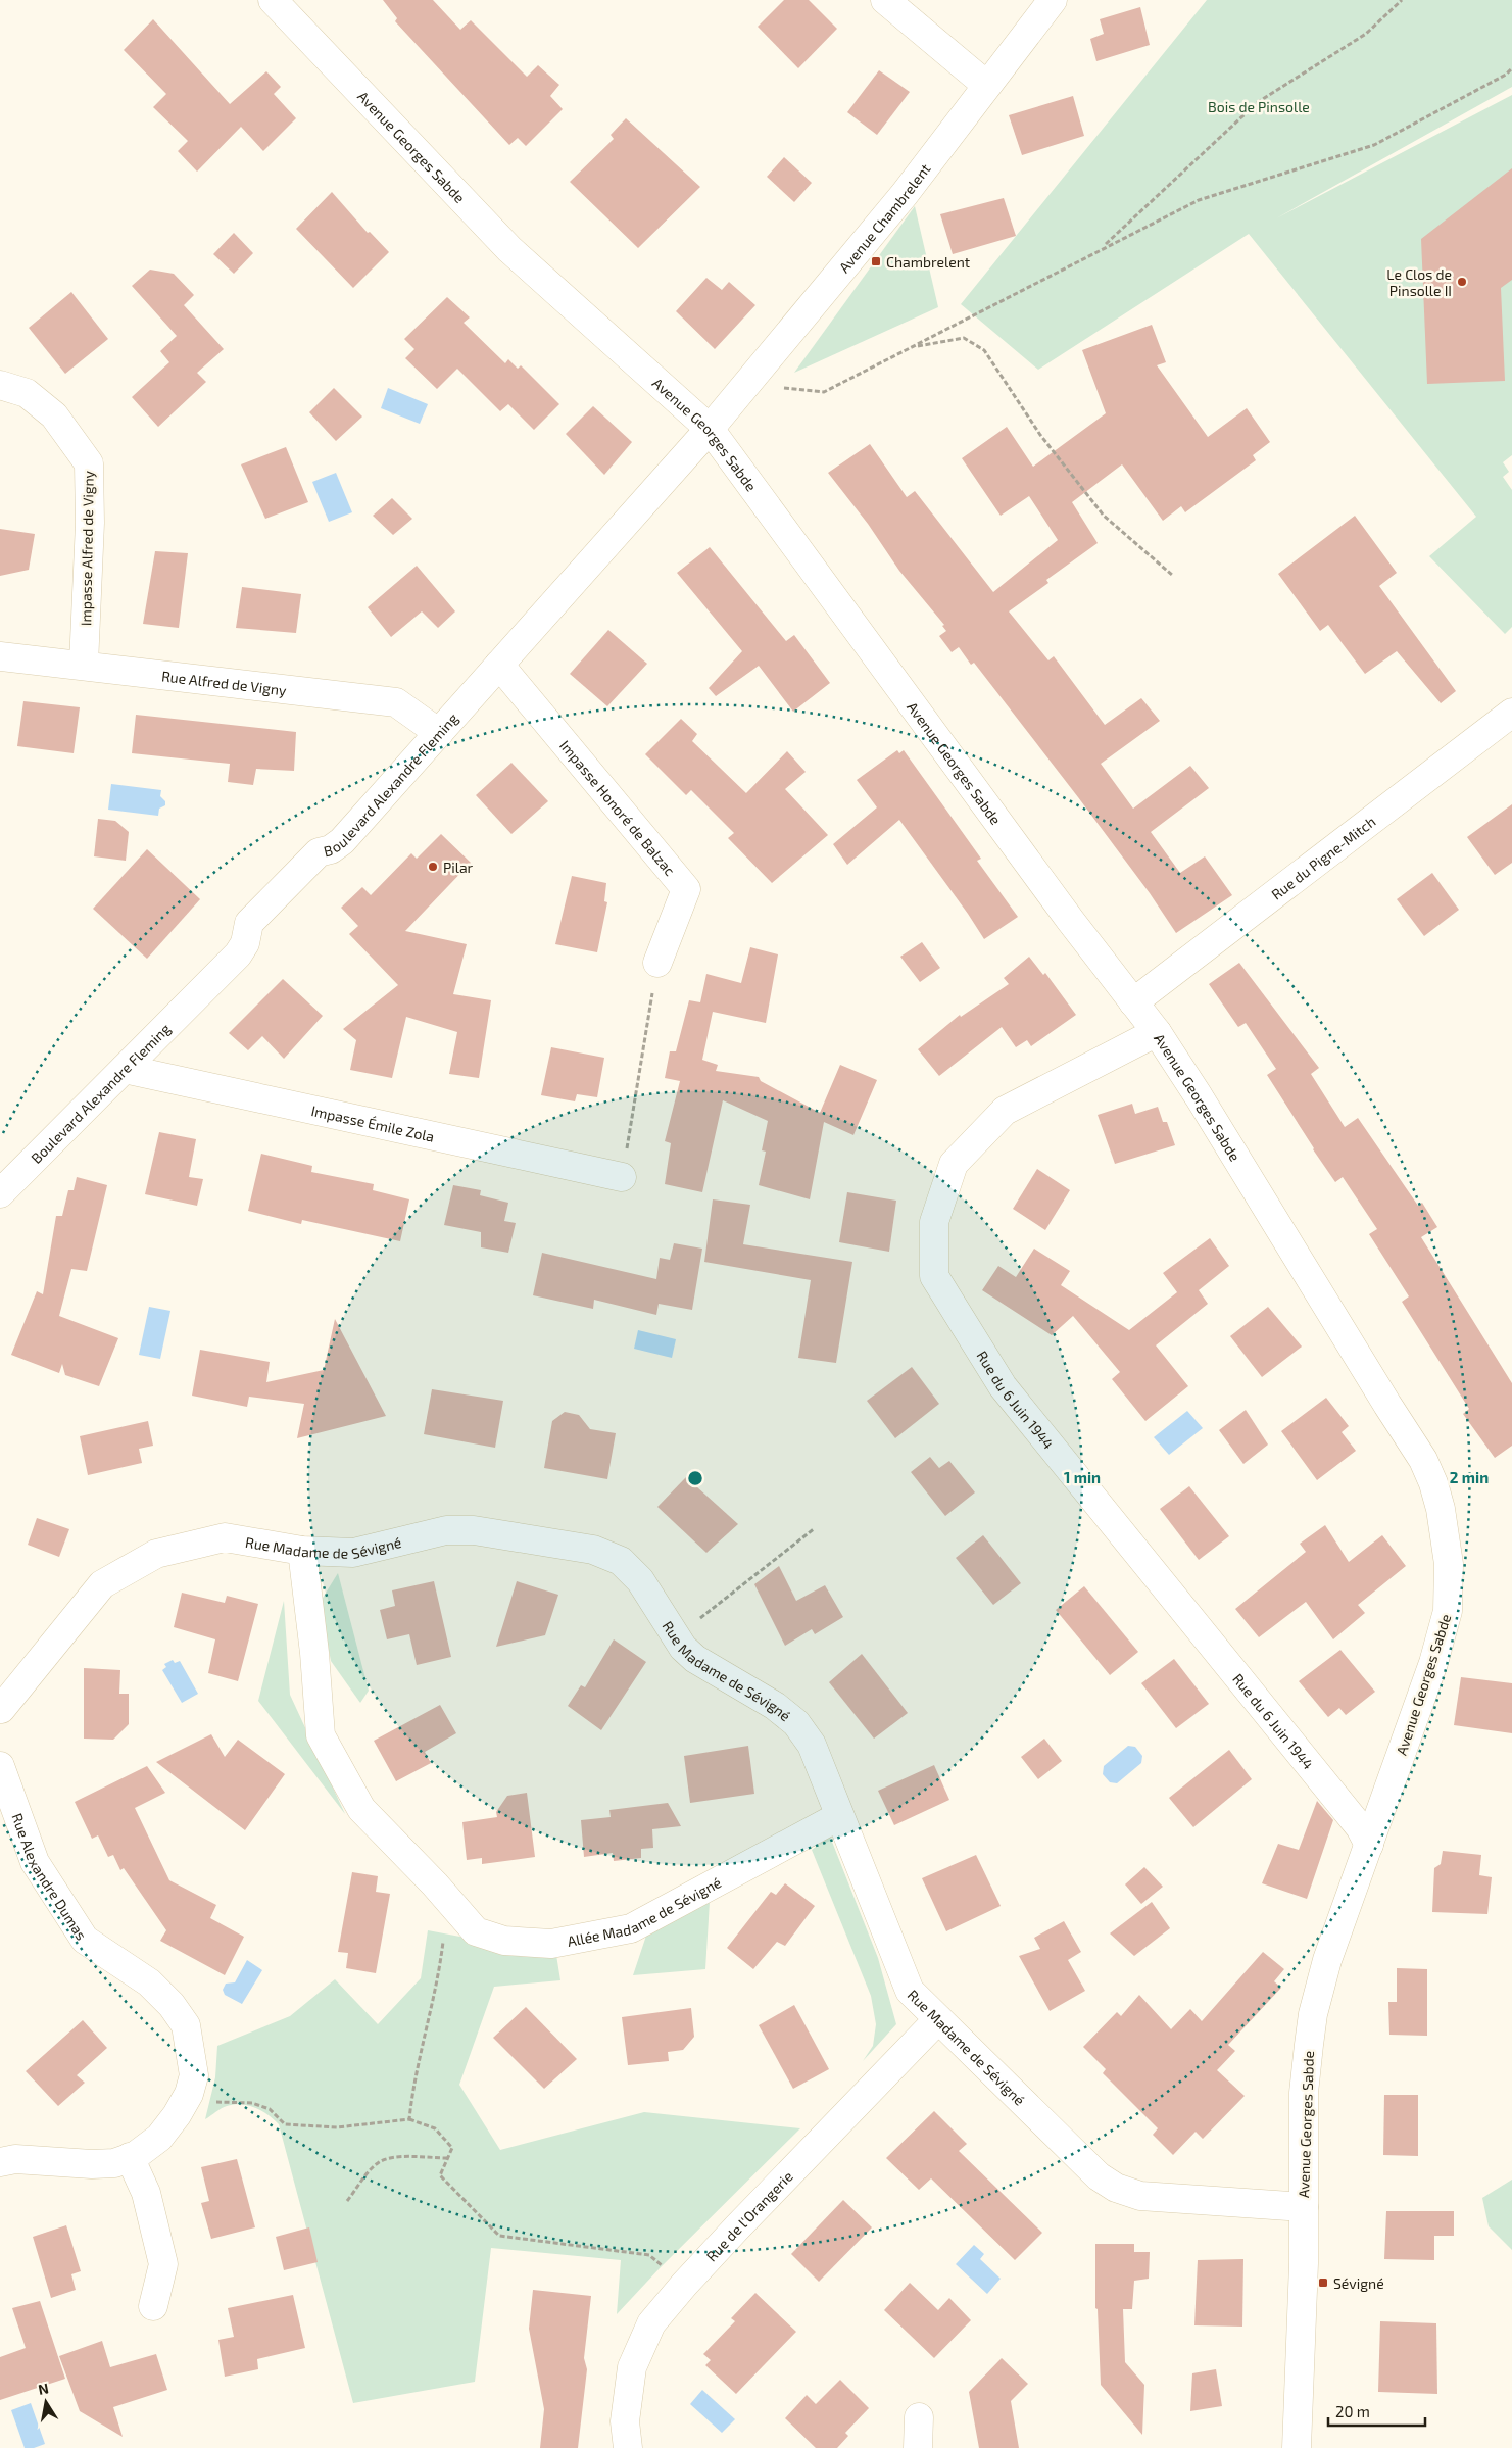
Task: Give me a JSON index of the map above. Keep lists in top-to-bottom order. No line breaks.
{"streets":{"street":["Avenue Georges Sabde","Avenue Chambrelent","Impasse Alfred de Vigny","Rue Alfred de Vigny","Boulevard Alexandre Fleming","Impasse Honoré de Balzac","Rue du Pigne-Mitch","Impasse Émile Zola","Rue du 6 Juin 1944","Rue Madame de Sévigné","Rue Alexandre Dumas","Allée Madame de Sévigné","Rue de l'Orangerie"]},"crossings":[["Avenue Georges Sabde","Avenue Chambrelent"],["Avenue Georges Sabde","Boulevard Alexandre Fleming"],["Avenue Georges Sabde","Rue du Pigne-Mitch"],["Avenue Georges Sabde","Rue du 6 Juin 1944"],["Avenue Georges Sabde","Rue Madame de Sévigné"],["Avenue Chambrelent","Boulevard Alexandre Fleming"],["Impasse Alfred de Vigny","Rue Alfred de Vigny"],["Rue Alfred de Vigny","Boulevard Alexandre Fleming"],["Boulevard Alexandre Fleming","Impasse Honoré de Balzac"],["Boulevard Alexandre Fleming","Impasse Émile Zola"],["Rue Madame de Sévigné","Allée Madame de Sévigné"],["Rue Madame de Sévigné","Rue de l'Orangerie"]],"parks":["Bois de Pinsolle"],"places":{"transit":["Chambrelent","Sévigné"],"other":["Le Clos de Pinsolle II","Pilar"]},"scale_bar":"20 m","north":"top","rings":["1 min","2 min"]}
